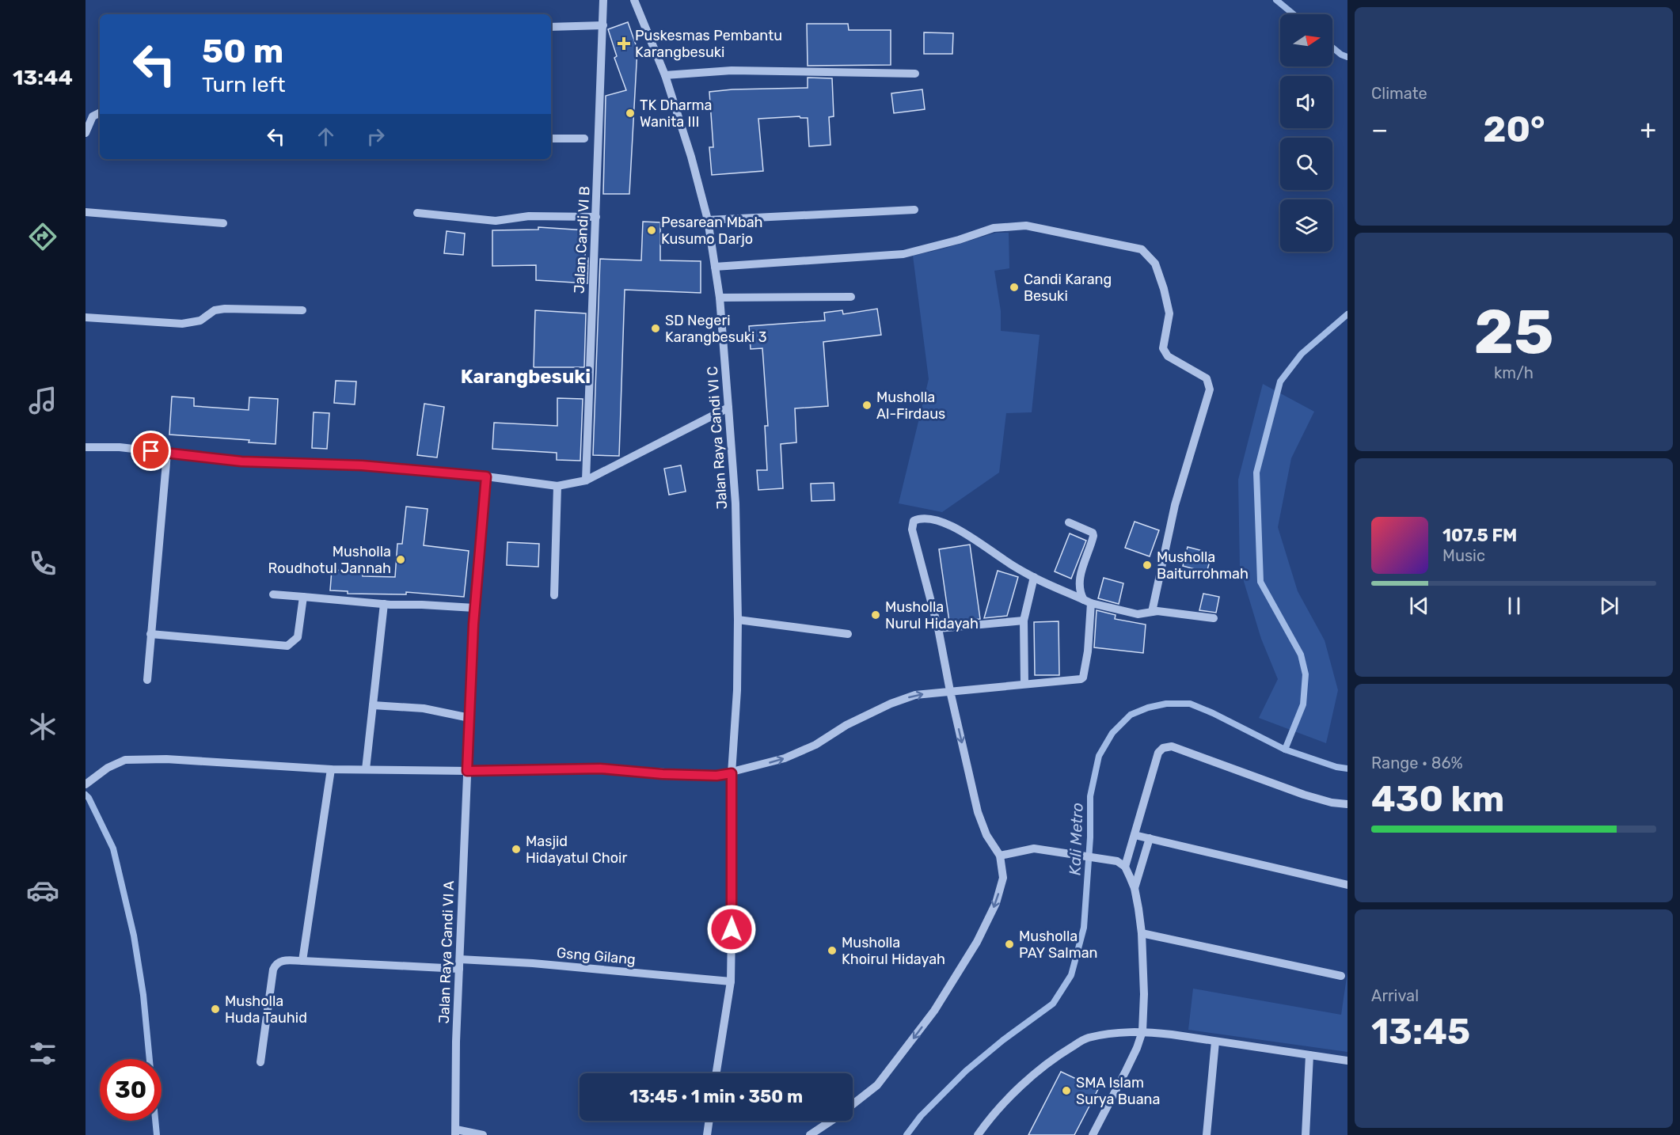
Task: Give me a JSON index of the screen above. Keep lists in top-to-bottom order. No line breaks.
{"streets":{"street":["Jalan Candi VI B","Jalan Raya Candi VI C","Jalan Raya Candi VI A","Gsng Gilang"]},"crossings":[["Jalan Raya Candi VI C","Gsng Gilang"],["Jalan Raya Candi VI A","Gsng Gilang"]],"districts":["Karangbesuki"],"water":["Kali Metro"],"places":{"health":["Puskesmas Pembantu Karangbesuki"],"other":["TK Dharma Wanita III","Pesarean Mbah Kusumo Darjo","Candi Karang Besuki","SD Negeri Karangbesuki 3","Musholla Al-Firdaus","Musholla Roudhotul Jannah","Musholla Baiturrohmah","Musholla Nurul Hidayah","Masjid Hidayatul Choir","Musholla PAY Salman","Musholla Khoirul Hidayah","Musholla Huda Tauhid","SMA Islam Surya Buana"]},"north":"right","page":{"tabs":"13:44","tile":["Climate",["25","km/h"],["Range · 86%","430 km"],["Arrival","13:45"]],"turn":["50 m","Turn left"],"heat":["−","20°","+"],"song":["107.5 FM","Music"],"limit":"30","trip":"13:45 · 1 min · 350 m"}}
